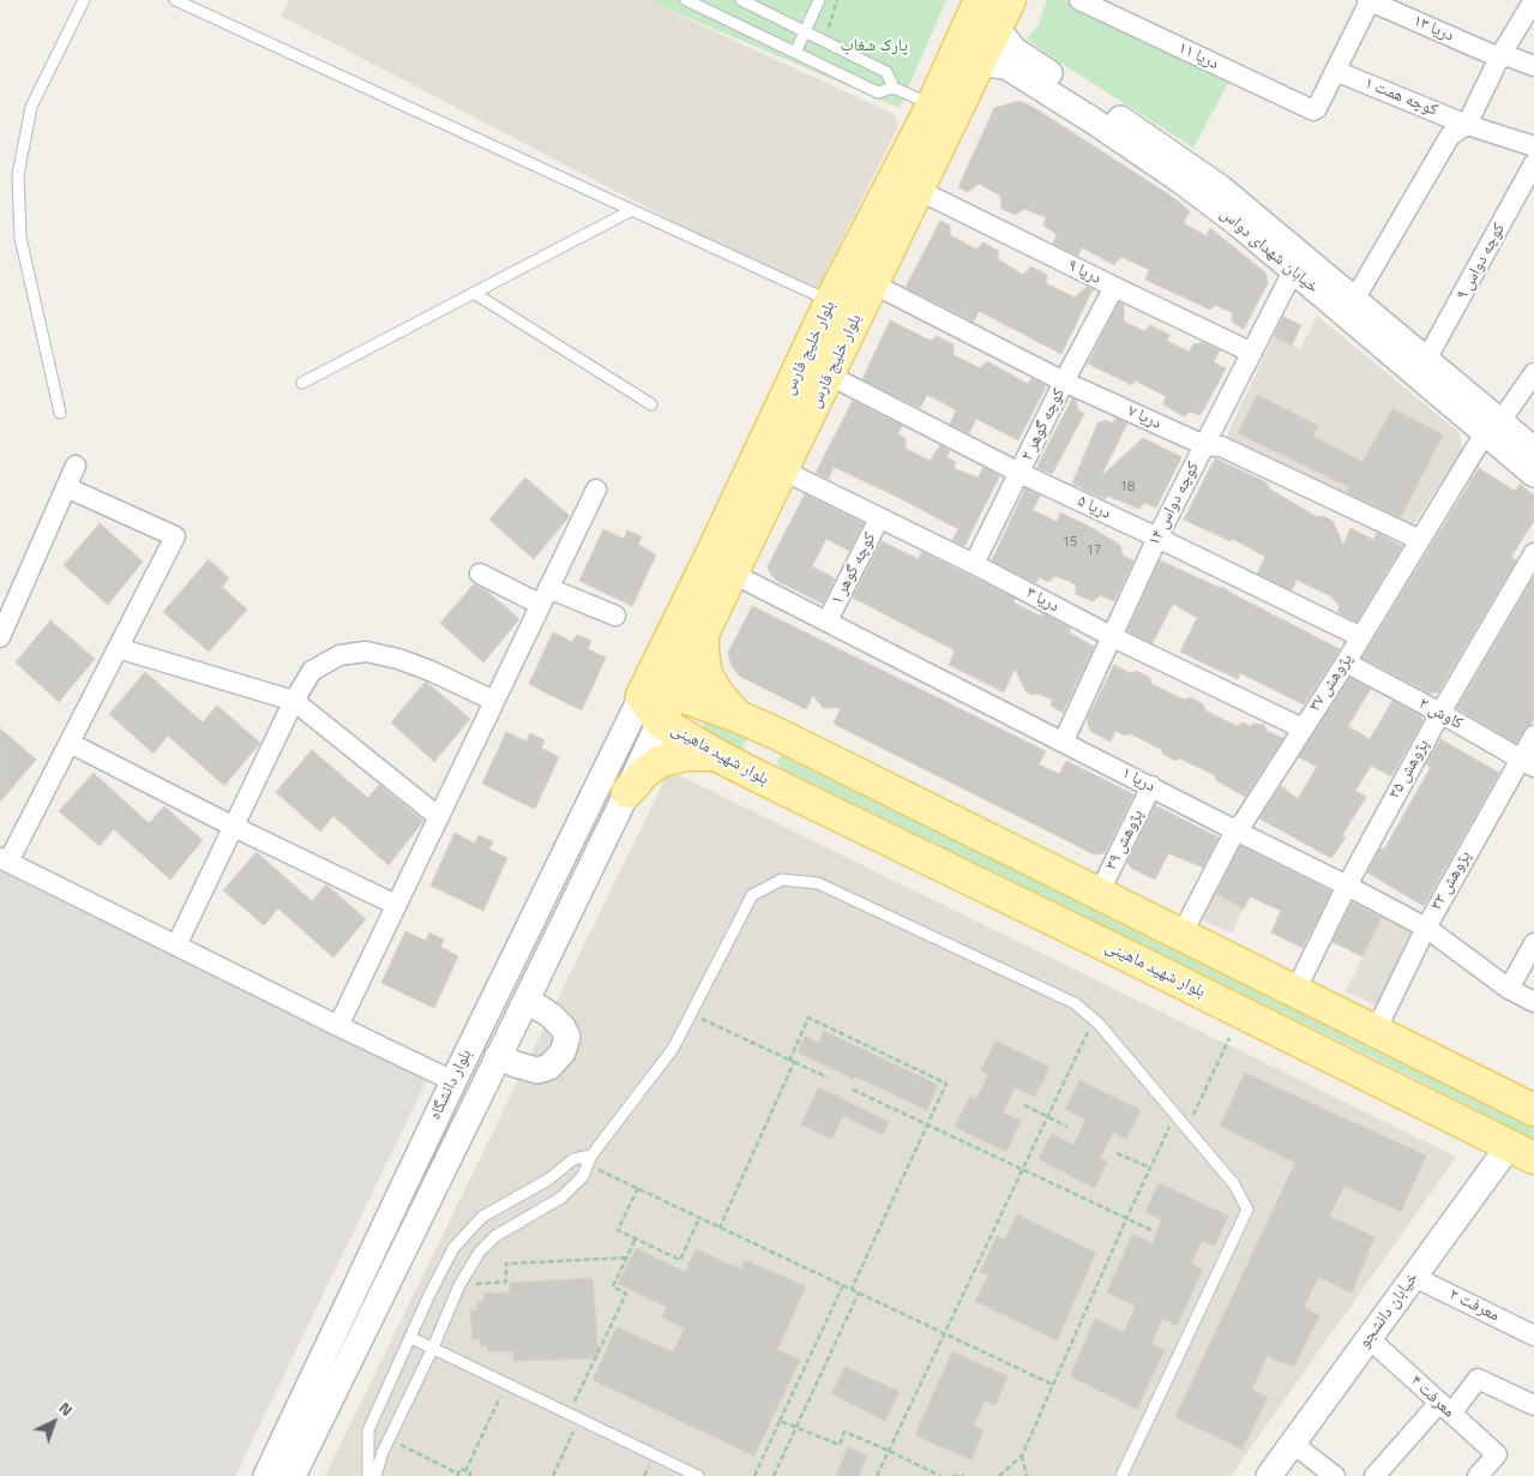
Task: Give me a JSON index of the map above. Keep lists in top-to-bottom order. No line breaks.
{"streets":{"main road":["بلوار خلیج ‌فارس","بلوار خلیج‌ فارس","بلوار شهید ماهینی"],"street":["دریا ۱۳","دریا ۱۱","کوچه همت ۱","خیابان شهدای دواس","کوچه دواس ۹","دریا ۹","دریا ۷","کوچه گوهر ۲","کوچه دواس ۱۴","دریا ۵","کوچه گوهر ۱","دریا ۳","پژوهش ۳۷","کاوش ۲","پژوهش ۳۵","دریا ۱","پژوهش ۳۹","پژوهش ۳۳","بلوار دانشگاه","معرفت ۲","خیابان دانشجو","معرفت ۴"]},"crossings":[["دریا ۱۱","کوچه همت ۱"],["خیابان شهدای دواس","کوچه دواس ۹"],["خیابان شهدای دواس","بلوار خلیج‌ فارس"],["خیابان شهدای دواس","کوچه دواس ۱۴"],["خیابان شهدای دواس","پژوهش ۳۷"],["دریا ۹","بلوار خلیج ‌فارس"],["دریا ۹","بلوار خلیج‌ فارس"],["دریا ۹","کوچه گوهر ۲"],["دریا ۹","کوچه دواس ۱۴"],["بلوار خلیج ‌فارس","بلوار خلیج‌ فارس"],["بلوار خلیج ‌فارس","بلوار شهید ماهینی"],["بلوار خلیج ‌فارس","بلوار دانشگاه"],["بلوار خلیج‌ فارس","دریا ۷"],["بلوار خلیج‌ فارس","دریا ۵"],["بلوار خلیج‌ فارس","دریا ۳"],["بلوار خلیج‌ فارس","بلوار شهید ماهینی"],["بلوار خلیج‌ فارس","دریا ۱"],["بلوار خلیج‌ فارس","بلوار دانشگاه"],["دریا ۷","کوچه گوهر ۲"],["دریا ۷","کوچه دواس ۱۴"],["دریا ۷","پژوهش ۳۷"],["کوچه گوهر ۲","دریا ۵"],["کوچه گوهر ۲","دریا ۳"],["کوچه دواس ۱۴","دریا ۵"],["کوچه دواس ۱۴","دریا ۳"],["کوچه دواس ۱۴","دریا ۱"],["دریا ۵","پژوهش ۳۷"],["کوچه گوهر ۱","دریا ۳"],["کوچه گوهر ۱","دریا ۱"],["دریا ۳","پژوهش ۳۷"],["پژوهش ۳۷","کاوش ۲"],["پژوهش ۳۷","بلوار شهید ماهینی"],["پژوهش ۳۷","دریا ۱"],["کاوش ۲","پژوهش ۳۵"],["کاوش ۲","پژوهش ۳۳"],["بلوار شهید ماهینی","پژوهش ۳۵"],["بلوار شهید ماهینی","پژوهش ۳۹"],["بلوار شهید ماهینی","پژوهش ۳۳"],["بلوار شهید ماهینی","بلوار دانشگاه"],["بلوار شهید ماهینی","خیابان دانشجو"],["پژوهش ۳۵","دریا ۱"],["دریا ۱","پژوهش ۳۹"],["دریا ۱","پژوهش ۳۳"],["معرفت ۲","خیابان دانشجو"],["خیابان دانشجو","معرفت ۴"]],"parks":["پارک شغاب"],"house_numbers":["18","15","17"],"north":"top right"}
